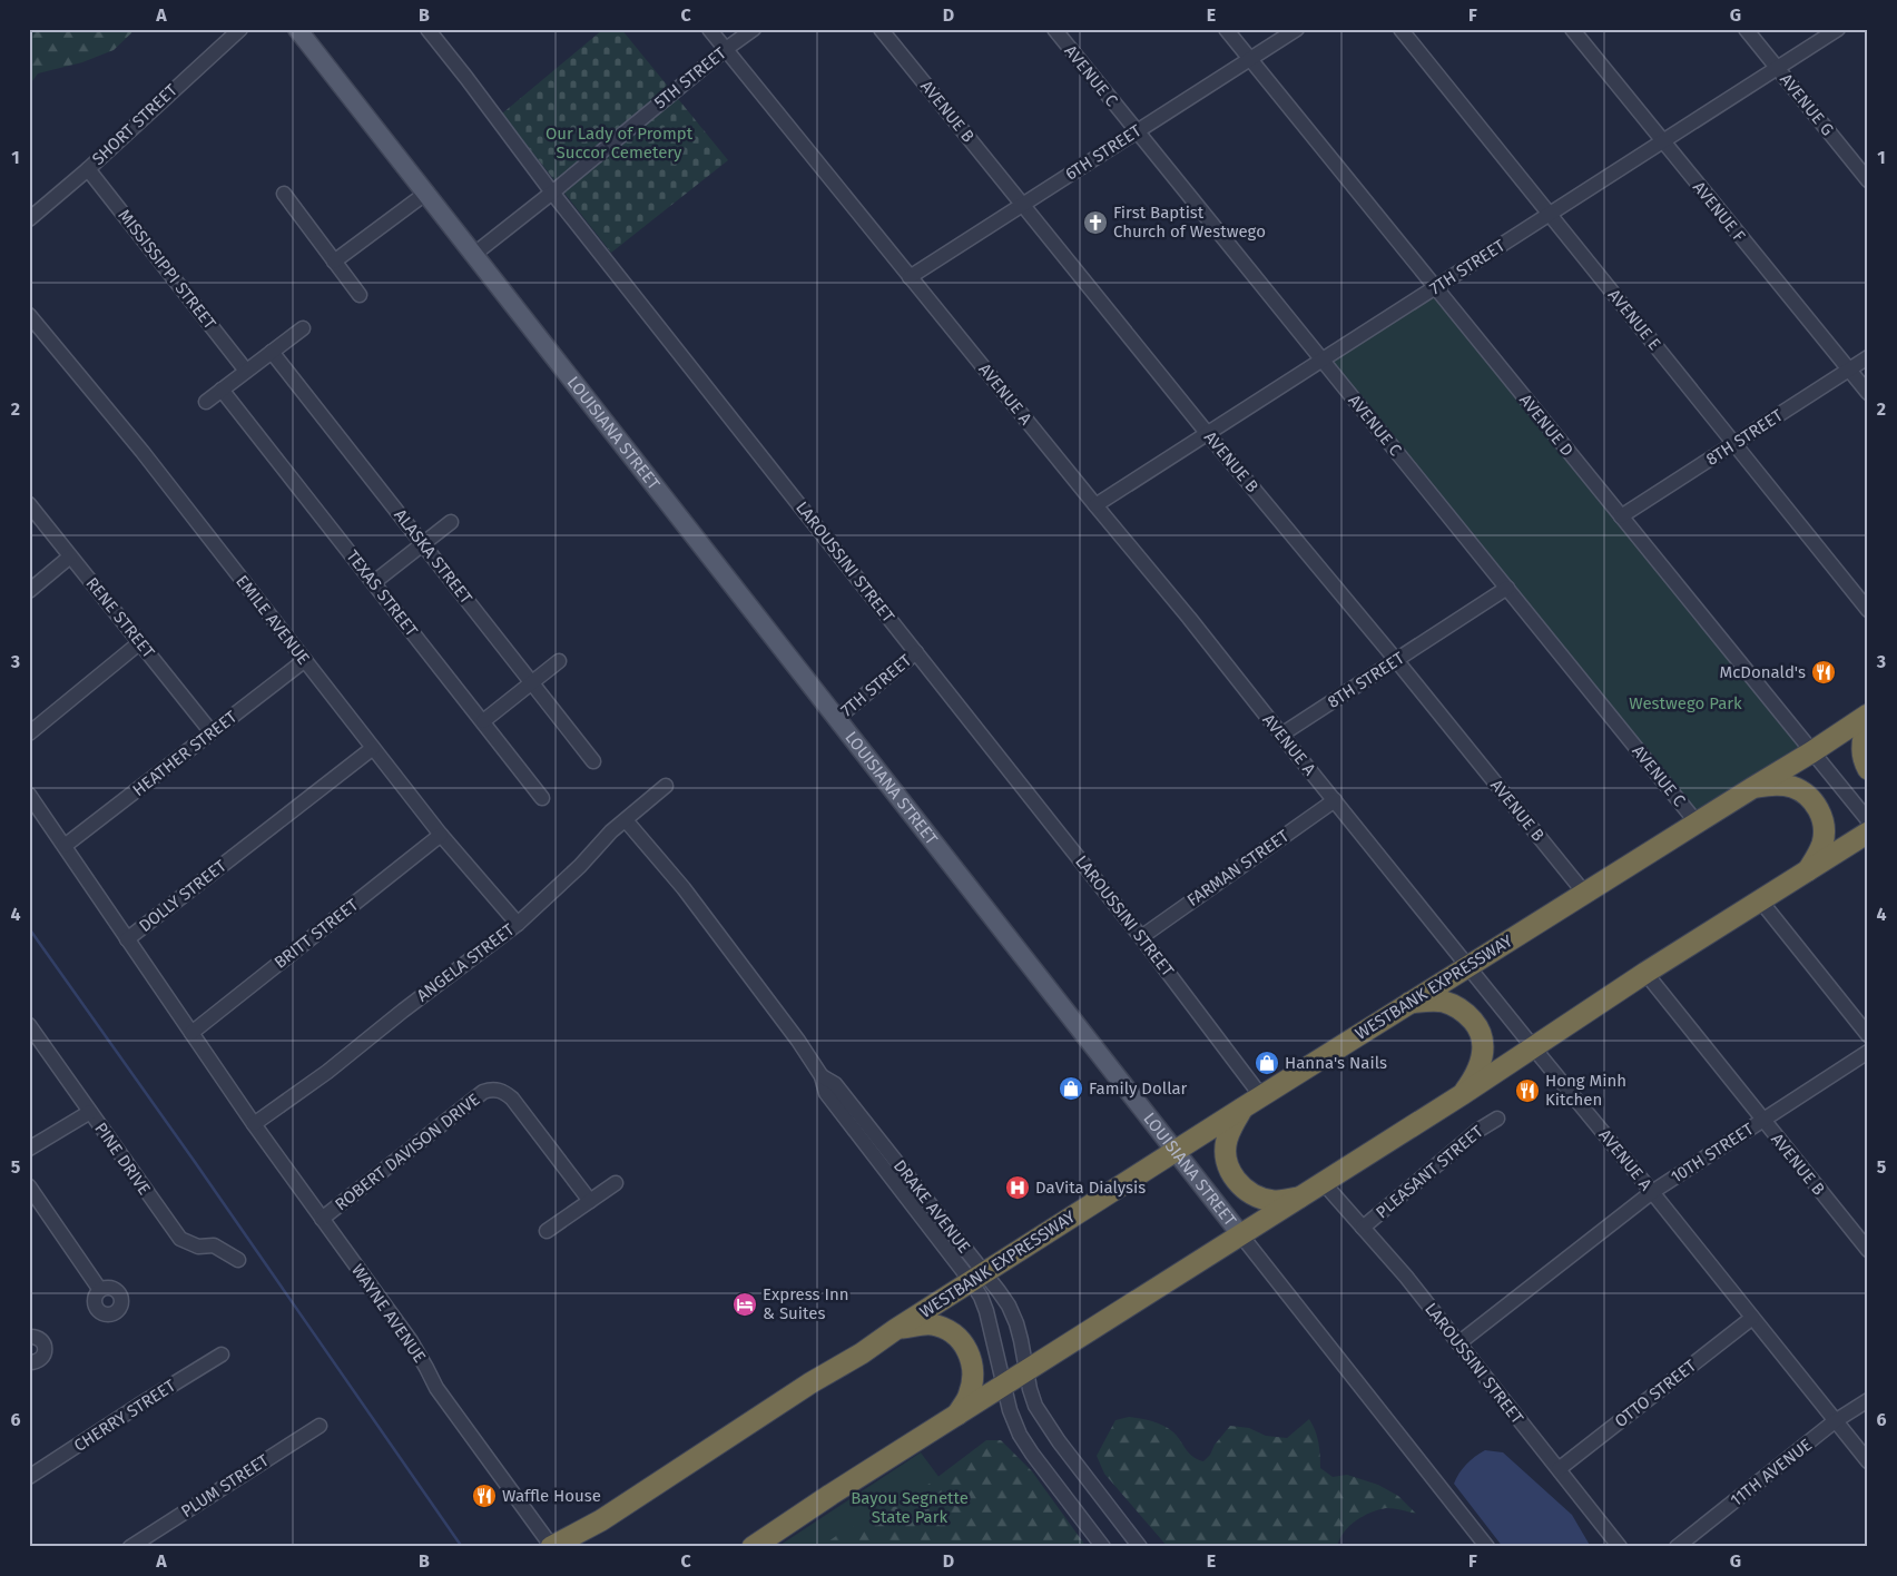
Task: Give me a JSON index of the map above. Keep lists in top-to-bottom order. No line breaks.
{"streets":{"highway":["WESTBANK EXPRESSWAY"],"main road":["LOUISIANA STREET"],"street":["AVENUE C","5TH STREET","AVENUE G","AVENUE B","SHORT STREET","6TH STREET","AVENUE F","7TH STREET","MISSISSIPPI STREET","AVENUE E","AVENUE A","AVENUE D","8TH STREET","ALASKA STREET","LAROUSSINI STREET","TEXAS STREET","RENE STREET","EMILE AVENUE","HEATHER STREET","FARMAN STREET","DOLLY STREET","BRITT STREET","ANGELA STREET","ROBERT DAVISON DRIVE","10TH STREET","PINE DRIVE","PLEASANT STREET","DRAKE AVENUE","WAYNE AVENUE","OTTO STREET","CHERRY STREET","11TH AVENUE","PLUM STREET"]},"crossings":[["AVENUE C","6TH STREET"],["AVENUE C","7TH STREET"],["AVENUE C","8TH STREET"],["AVENUE C","WESTBANK EXPRESSWAY"],["5TH STREET","AVENUE A"],["5TH STREET","LOUISIANA STREET"],["5TH STREET","LAROUSSINI STREET"],["AVENUE G","7TH STREET"],["AVENUE B","6TH STREET"],["AVENUE B","7TH STREET"],["AVENUE B","8TH STREET"],["AVENUE B","WESTBANK EXPRESSWAY"],["AVENUE B","10TH STREET"],["SHORT STREET","MISSISSIPPI STREET"],["6TH STREET","AVENUE A"],["6TH STREET","AVENUE D"],["AVENUE F","7TH STREET"],["AVENUE F","8TH STREET"],["7TH STREET","AVENUE E"],["7TH STREET","AVENUE A"],["7TH STREET","AVENUE D"],["7TH STREET","LOUISIANA STREET"],["7TH STREET","LAROUSSINI STREET"],["AVENUE E","8TH STREET"],["AVENUE A","8TH STREET"],["AVENUE A","FARMAN STREET"],["AVENUE A","WESTBANK EXPRESSWAY"],["AVENUE A","10TH STREET"],["AVENUE A","OTTO STREET"],["AVENUE A","11TH AVENUE"],["AVENUE D","8TH STREET"],["AVENUE D","WESTBANK EXPRESSWAY"],["LOUISIANA STREET","WESTBANK EXPRESSWAY"],["LAROUSSINI STREET","FARMAN STREET"],["LAROUSSINI STREET","WESTBANK EXPRESSWAY"],["LAROUSSINI STREET","10TH STREET"],["LAROUSSINI STREET","PLEASANT STREET"],["LAROUSSINI STREET","OTTO STREET"],["RENE STREET","HEATHER STREET"],["EMILE AVENUE","HEATHER STREET"],["EMILE AVENUE","DOLLY STREET"],["EMILE AVENUE","BRITT STREET"],["EMILE AVENUE","ANGELA STREET"],["DOLLY STREET","BRITT STREET"],["DOLLY STREET","WAYNE AVENUE"],["ANGELA STREET","DRAKE AVENUE"],["ANGELA STREET","WAYNE AVENUE"],["WESTBANK EXPRESSWAY","DRAKE AVENUE"],["WESTBANK EXPRESSWAY","WAYNE AVENUE"],["ROBERT DAVISON DRIVE","WAYNE AVENUE"]],"parks":["Our Lady of Prompt Succor Cemetery","Westwego Park","Bayou Segnette State Park"],"places":{"church":["First Baptist Church of Westwego"],"restaurant":["McDonald's","Hong Minh Kitchen","Waffle House"],"shop":["Hanna's Nails","Family Dollar"],"hospital":["DaVita Dialysis"],"hotel":["Express Inn & Suites"]},"grid":{"columns":["A","B","C","D","E","F","G"],"rows":["1","2","3","4","5","6"]}}
